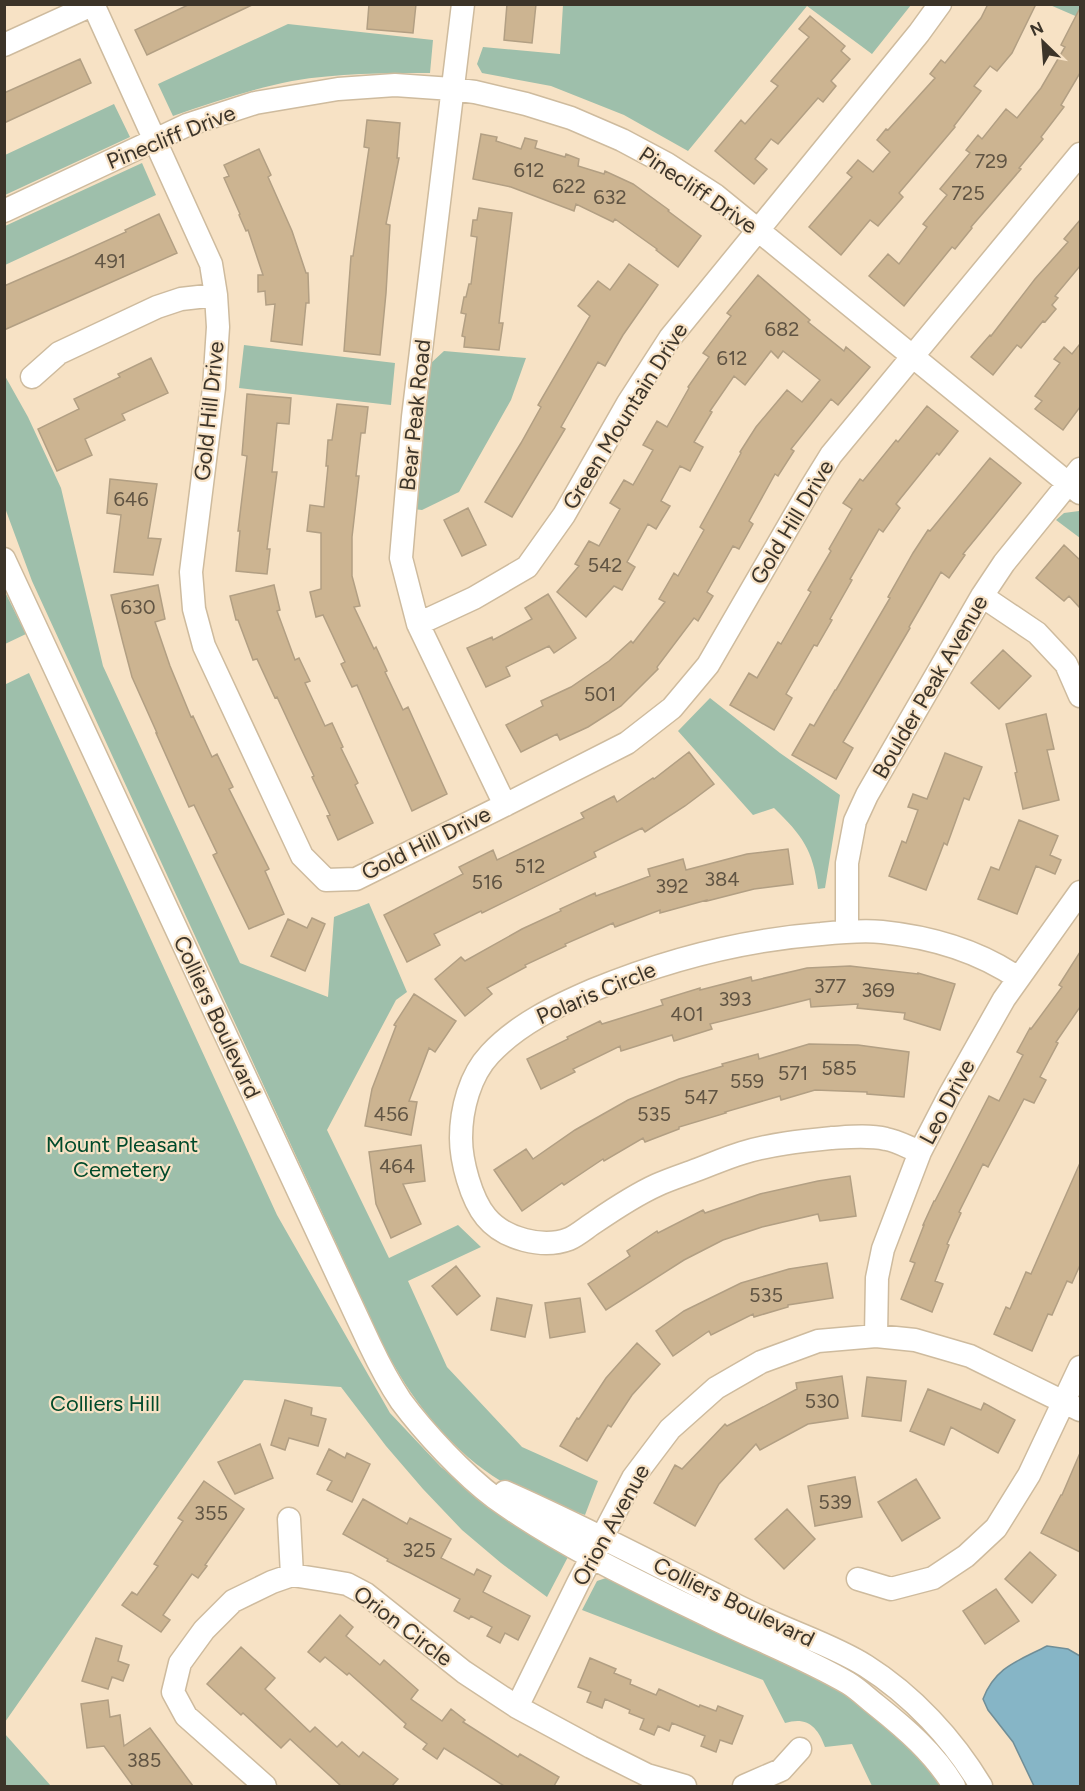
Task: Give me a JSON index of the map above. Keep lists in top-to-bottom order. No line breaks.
{"streets":{"street":["Pinecliff Drive","Gold Hill Drive","Bear Peak Road","Green Mountain Drive","Boulder Peak Avenue","Polaris Circle","Colliers Boulevard","Leo Drive","Orion Avenue","Orion Circle"]},"crossings":[["Pinecliff Drive","Gold Hill Drive"],["Pinecliff Drive","Bear Peak Road"],["Pinecliff Drive","Green Mountain Drive"],["Pinecliff Drive","Boulder Peak Avenue"],["Gold Hill Drive","Bear Peak Road"],["Bear Peak Road","Green Mountain Drive"],["Boulder Peak Avenue","Polaris Circle"],["Polaris Circle","Leo Drive"],["Colliers Boulevard","Orion Avenue"],["Leo Drive","Orion Avenue"],["Orion Avenue","Orion Circle"]],"parks":["Mount Pleasant Cemetery","Colliers Hill"],"house_numbers":["729","612","622","725","632","491","682","612","646","542","630","501","512","384","516","392","377","369","393","401","585","571","559","547","456","535","464","535","530","539","355","325","385"],"north":"top left"}
